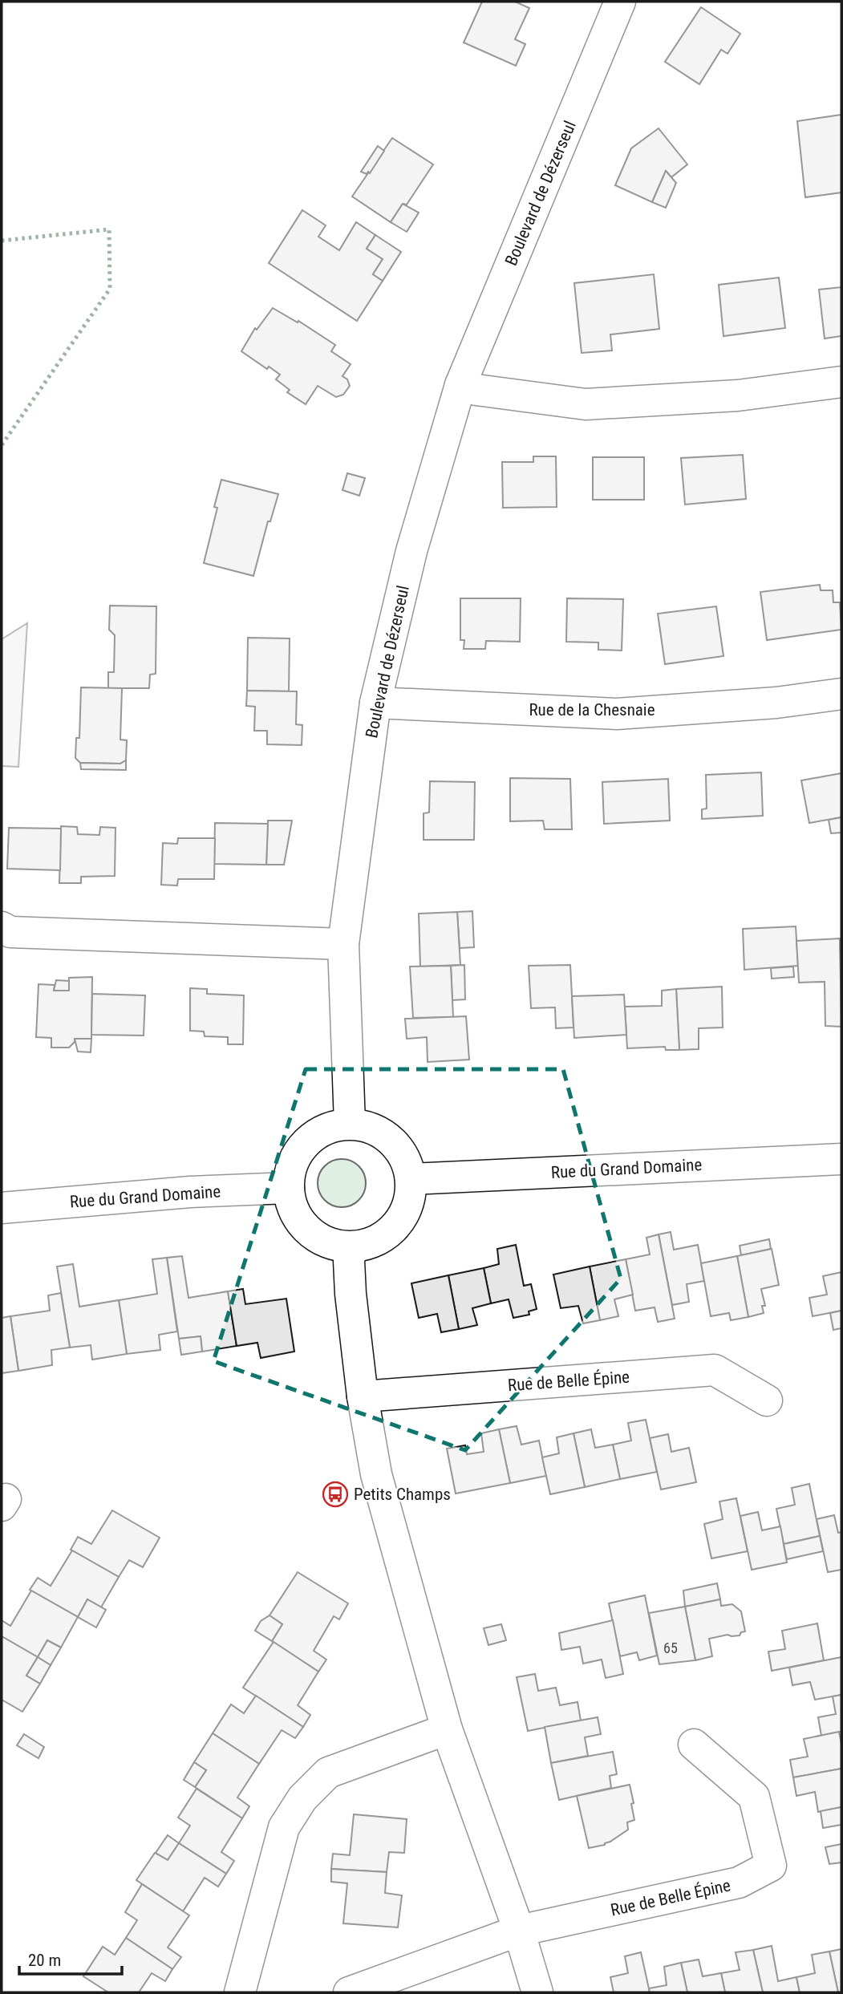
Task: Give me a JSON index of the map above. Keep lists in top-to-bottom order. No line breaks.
{"streets":{"street":["Boulevard de Dézerseul","Rue de la Chesnaie","Rue du Grand Domaine","Rue de Belle Épine"]},"crossings":[["Boulevard de Dézerseul","Rue de la Chesnaie"],["Boulevard de Dézerseul","Rue du Grand Domaine"]],"places":{"bus stop":["Petits Champs"]},"house_numbers":["65"],"scale_bar":"20 m"}
